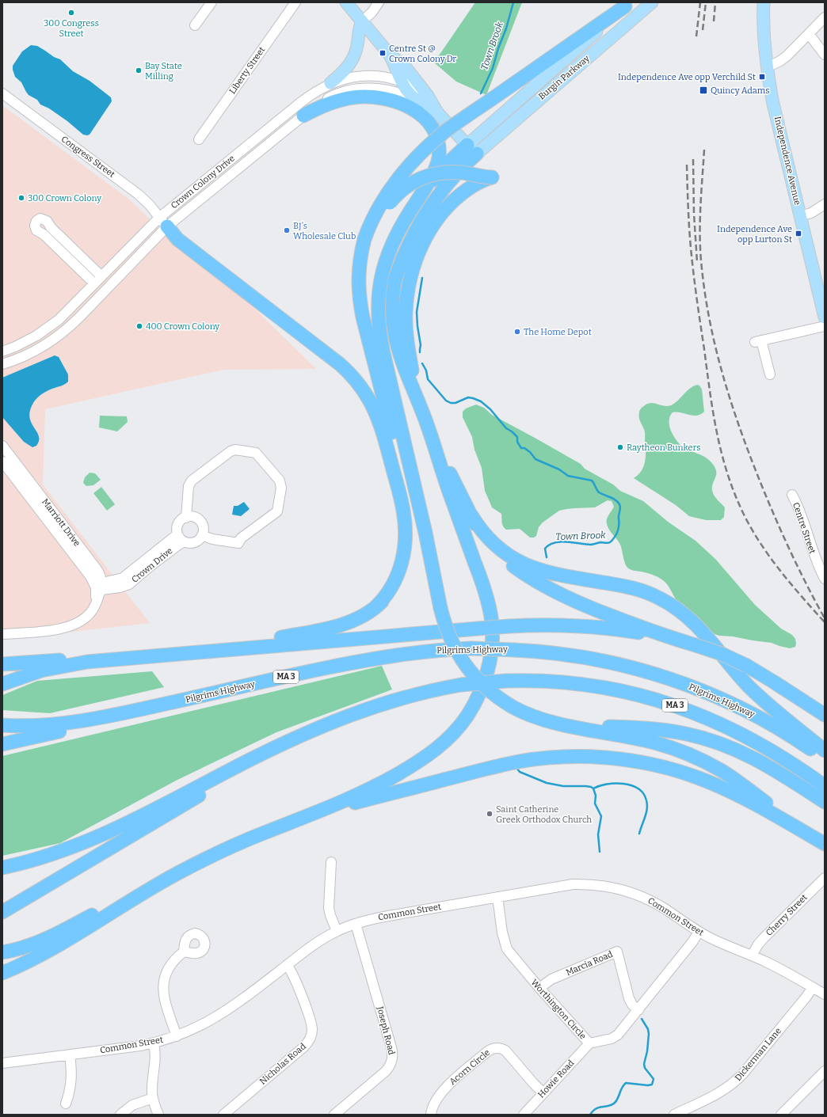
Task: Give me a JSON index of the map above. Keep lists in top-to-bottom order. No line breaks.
{"streets":{"highway":["Pilgrims Highway","MA 3"],"main road":["Burgin Parkway","Independence Avenue"],"street":["Liberty Street","Congress Street","Crown Colony Drive","Marriott Drive","Centre Street","Crown Drive","Common Street","Cherry Street","Marcia Road","Worthington Circle","Joseph Road","Dickerman Lane","Nicholas Road","Acorn Circle","Howie Road"]},"crossings":[["Congress Street","Crown Colony Drive"],["Marriott Drive","Crown Drive"],["Pilgrims Highway","MA 3"],["Common Street","Cherry Street"],["Common Street","Worthington Circle"],["Common Street","Joseph Road"],["Common Street","Dickerman Lane"],["Common Street","Nicholas Road"],["Marcia Road","Worthington Circle"],["Worthington Circle","Howie Road"],["Acorn Circle","Howie Road"]],"water":["Town Brook"],"places":{"other":["300 Congress Street","Bay State Milling","300 Crown Colony","BJ's Wholesale Club","400 Crown Colony","The Home Depot","Raytheon Bunkers","Saint Catherine Greek Orthodox Church"],"transit":["Centre St @ Crown Colony Dr","Independence Ave opp Verchild St","Quincy Adams","Independence Ave opp Lurton St"]}}
